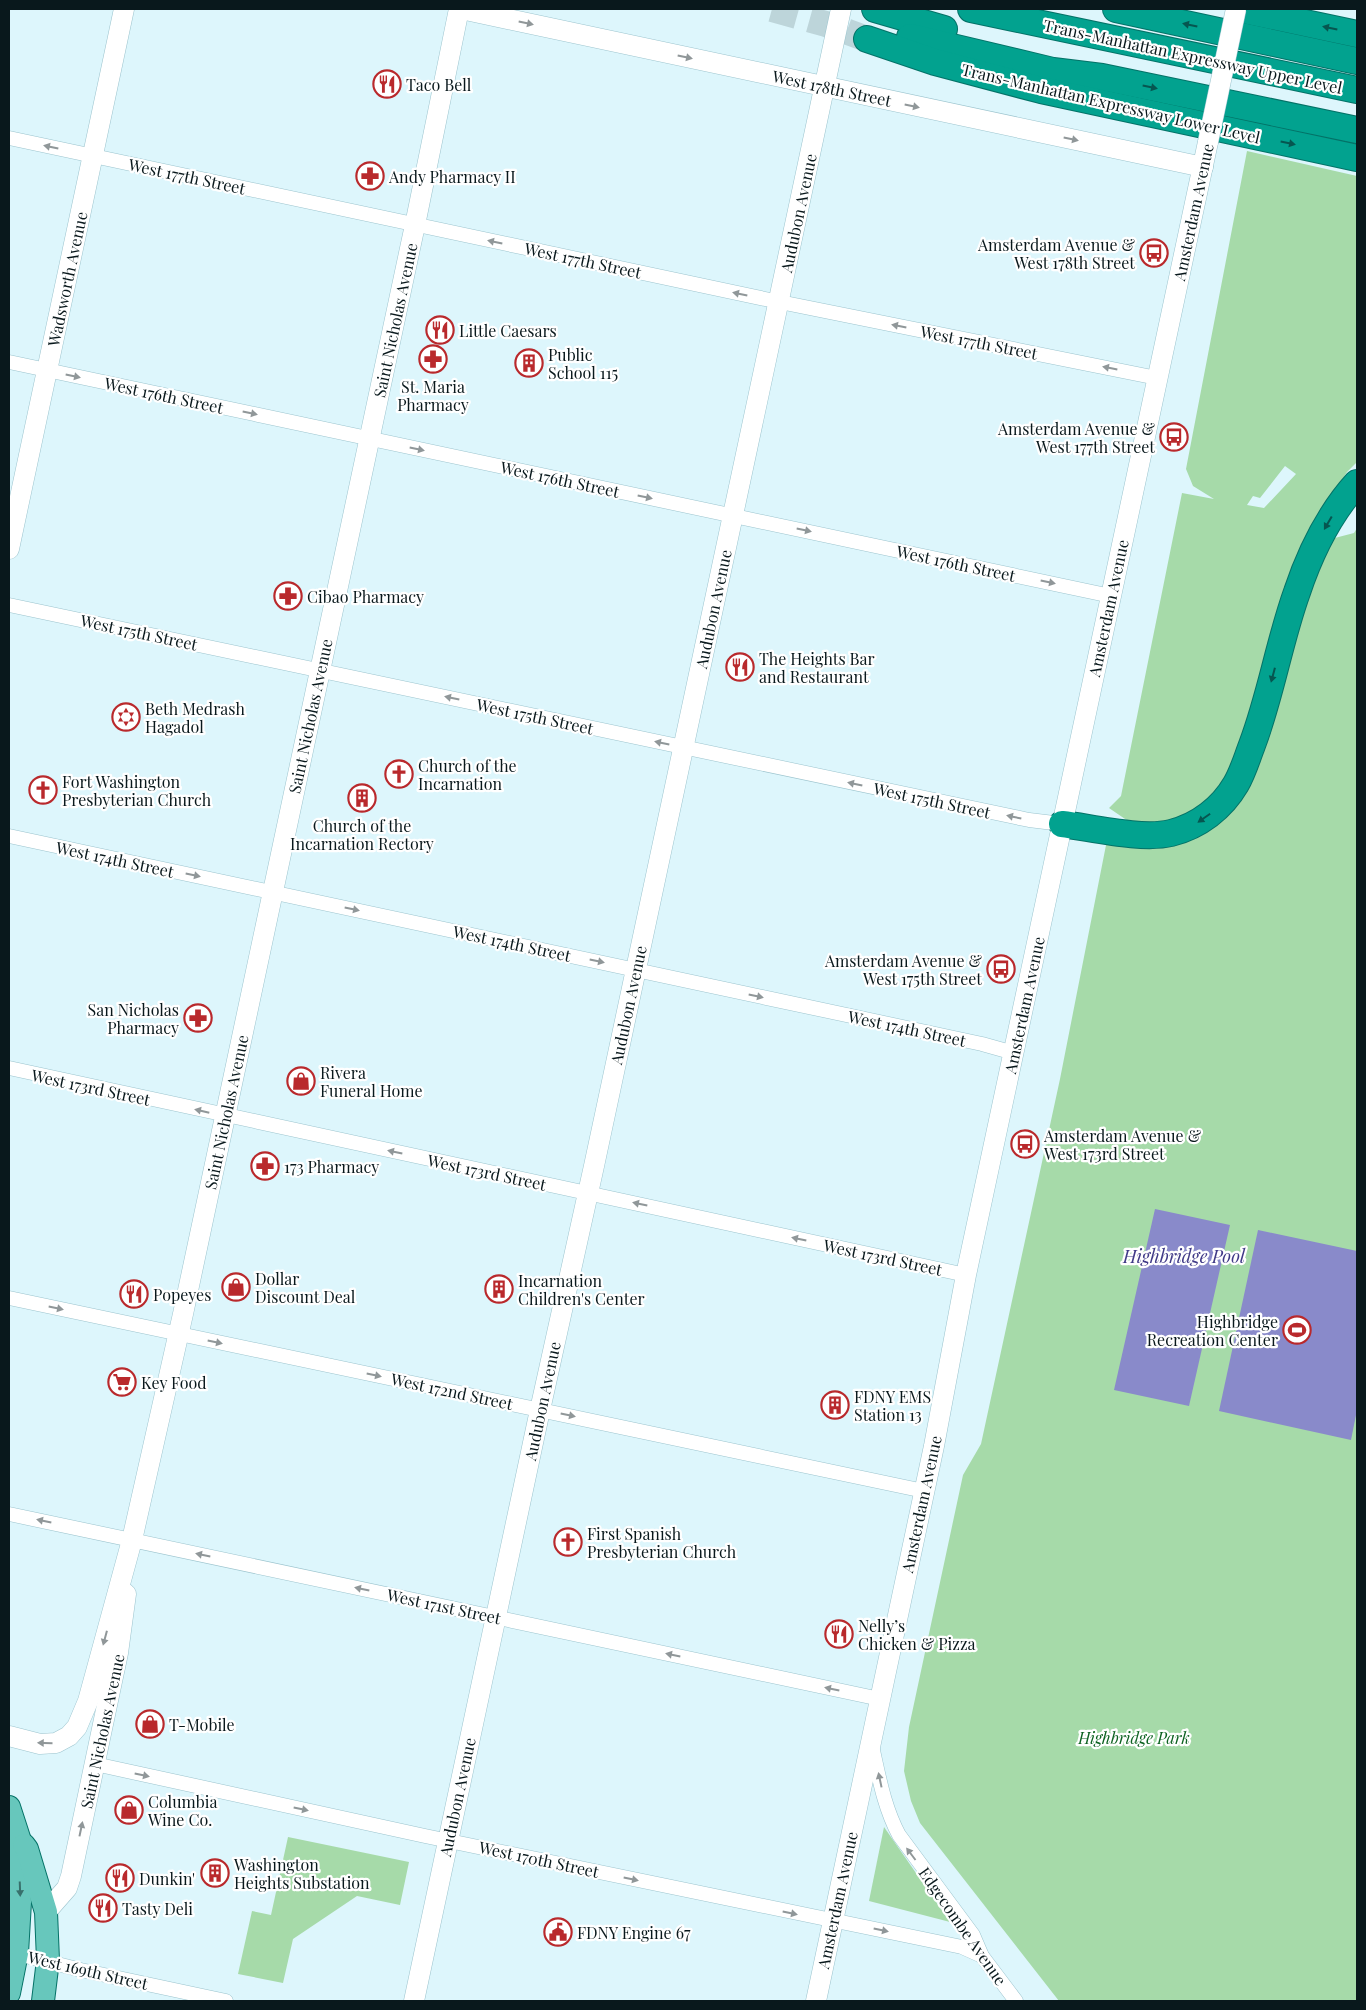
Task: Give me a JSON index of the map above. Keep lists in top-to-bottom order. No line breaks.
{"streets":{"highway":["Trans-Manhattan Expressway Upper Level","Trans-Manhattan Expressway Lower Level"],"main road":["West 178th Street","Amsterdam Avenue","Audubon Avenue","Wadsworth Avenue","Saint Nicholas Avenue"],"street":["West 177th Street","West 176th Street","West 175th Street","West 174th Street","West 173rd Street","West 172nd Street","West 171st Street","West 170th Street","Edgecombe Avenue","West 169th Street"]},"crossings":[["West 178th Street","Amsterdam Avenue"],["West 178th Street","Audubon Avenue"],["West 178th Street","Saint Nicholas Avenue"],["West 177th Street","Amsterdam Avenue"],["West 177th Street","Audubon Avenue"],["West 177th Street","Wadsworth Avenue"],["West 177th Street","Saint Nicholas Avenue"],["Amsterdam Avenue","West 176th Street"],["Amsterdam Avenue","West 175th Street"],["Amsterdam Avenue","West 174th Street"],["Amsterdam Avenue","West 173rd Street"],["Amsterdam Avenue","West 172nd Street"],["Amsterdam Avenue","West 171st Street"],["Amsterdam Avenue","West 170th Street"],["Amsterdam Avenue","Edgecombe Avenue"],["Audubon Avenue","West 176th Street"],["Audubon Avenue","West 175th Street"],["Audubon Avenue","West 174th Street"],["Audubon Avenue","West 173rd Street"],["Audubon Avenue","West 172nd Street"],["Audubon Avenue","West 171st Street"],["Audubon Avenue","West 170th Street"],["Wadsworth Avenue","West 176th Street"],["Saint Nicholas Avenue","West 176th Street"],["Saint Nicholas Avenue","West 175th Street"],["Saint Nicholas Avenue","West 174th Street"],["Saint Nicholas Avenue","West 173rd Street"],["Saint Nicholas Avenue","West 172nd Street"],["Saint Nicholas Avenue","West 171st Street"],["Saint Nicholas Avenue","West 170th Street"],["West 170th Street","Edgecombe Avenue"]],"one_way":["West 178th Street","West 177th Street","West 176th Street","West 175th Street","West 174th Street","West 173rd Street","West 172nd Street","West 171st Street","West 170th Street","Edgecombe Avenue"],"water":["Highbridge Pool"],"parks":["Highbridge Park"],"places":{"restaurant":["Taco Bell","Little Caesars","The Heights Bar and Restaurant","Popeyes","Nelly’s Chicken & Pizza","Dunkin'","Tasty Deli"],"pharmacy":["Andy Pharmacy II","St. Maria Pharmacy","Cibao Pharmacy","San Nicholas Pharmacy","173 Pharmacy"],"bus stop":["Amsterdam Avenue & West 178th Street","Amsterdam Avenue & West 177th Street","Amsterdam Avenue & West 175th Street","Amsterdam Avenue & West 173rd Street"],"building":["Public School 115","Church of the Incarnation Rectory","Incarnation Children's Center","FDNY EMS Station 13","Washington Heights Substation"],"synagogue":["Beth Medrash Hagadol"],"church":["Church of the Incarnation","Fort Washington Presbyterian Church","First Spanish Presbyterian Church"],"shop":["Rivera Funeral Home","Dollar Discount Deal","T-Mobile","Columbia Wine Co."],"sports":["Highbridge Recreation Center"],"supermarket":["Key Food"],"public building":["FDNY Engine 67"]}}
